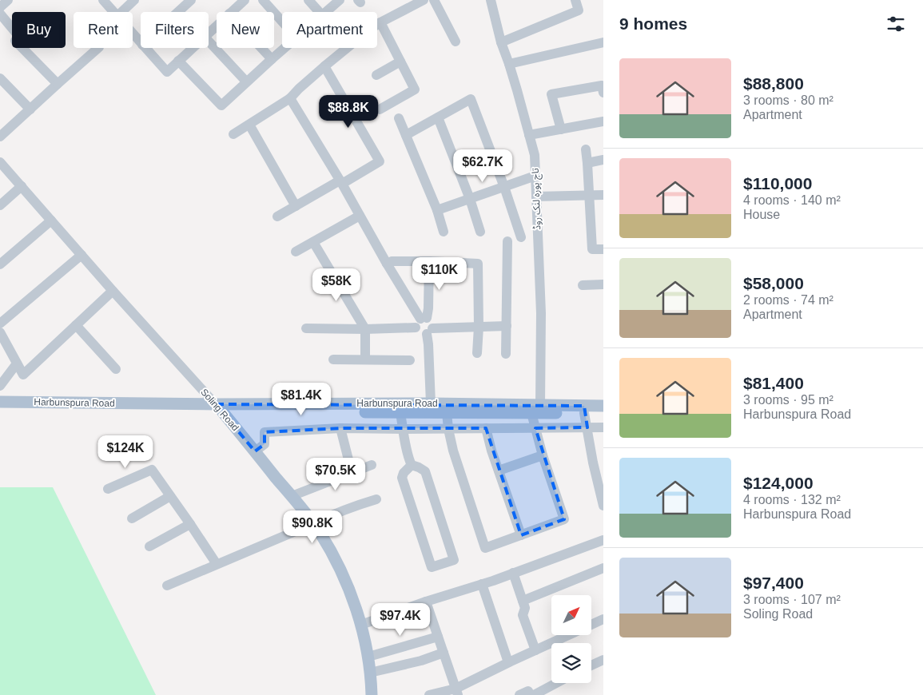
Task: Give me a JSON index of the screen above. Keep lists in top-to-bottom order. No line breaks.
{"streets":{"main road":["Harbunspura Road","Soling Road"],"street":["تاج پورہ لنک روڈ"]},"crossings":[["تاج پورہ لنک روڈ","Harbunspura Road"],["Harbunspura Road","Soling Road"]],"north":"top right","page":{"heading":"9 homes","chip":["Buy","Rent","Filters","New","Apartment"],"list":[{"name":"$88,800","note":"3 rooms · 80 m² · Apartment"},{"name":"$110,000","note":"4 rooms · 140 m² · House"},{"name":"$58,000","note":"2 rooms · 74 m² · Apartment"},{"name":"$81,400","note":"3 rooms · 95 m² · Harbunspura Road"},{"name":"$124,000","note":"4 rooms · 132 m² · Harbunspura Road"},{"name":"$97,400","note":"3 rooms · 107 m² · Soling Road"}],"price":["$88.8K","$62.7K","$110K","$58K","$81.4K","$124K","$70.5K","$90.8K","$97.4K"]}}
